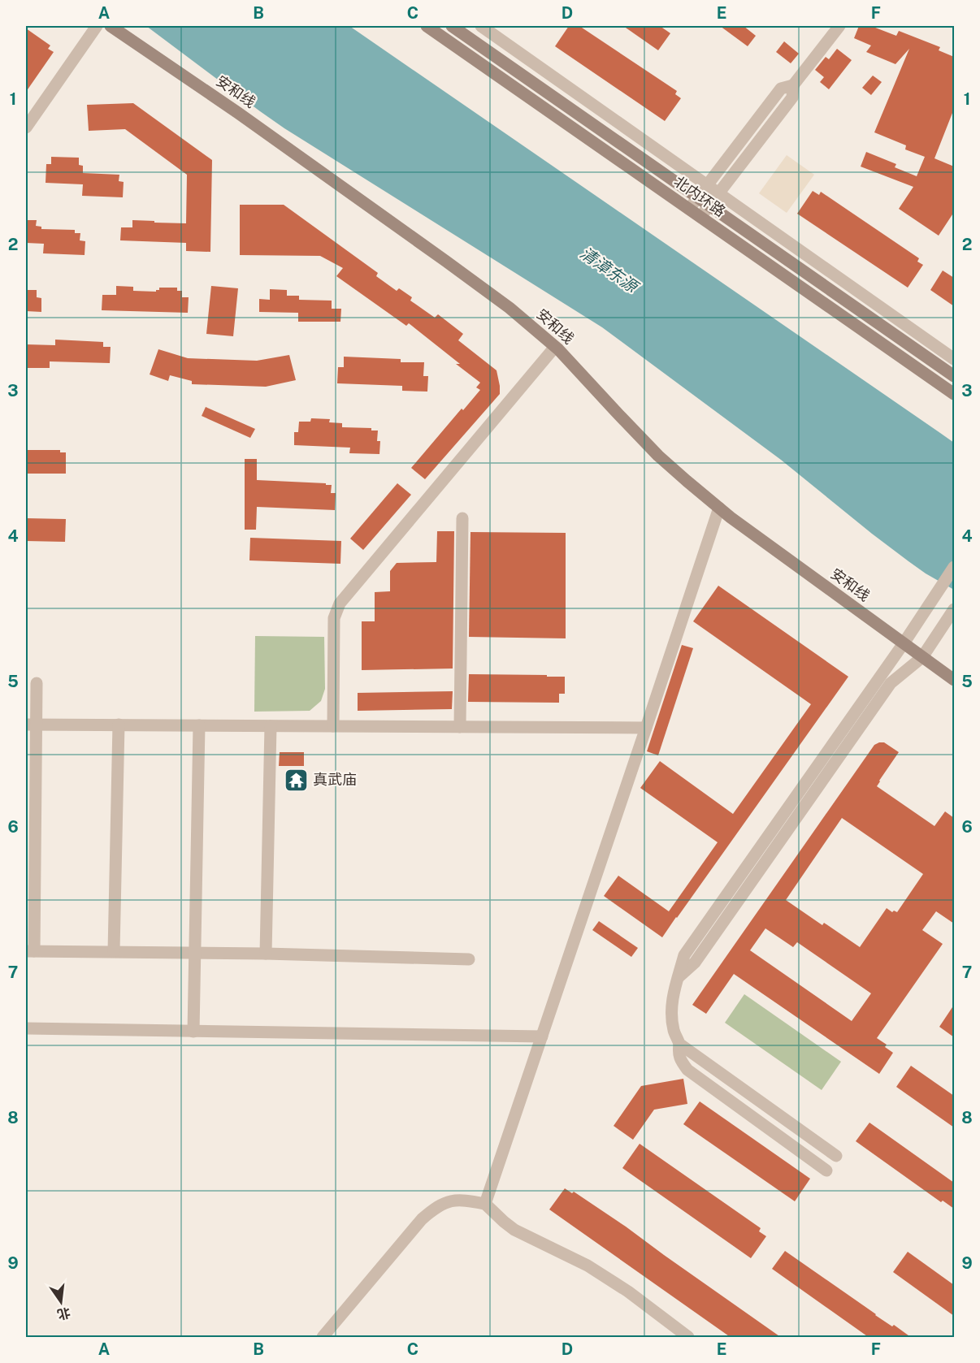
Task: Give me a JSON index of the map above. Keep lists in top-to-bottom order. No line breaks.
{"streets":{"main road":["安和线","北内环路"]},"water":["清漳东源"],"places":{"temple":["真武庙"]},"north":"bottom","grid":{"columns":["A","B","C","D","E","F"],"rows":["1","2","3","4","5","6","7","8","9"]}}
